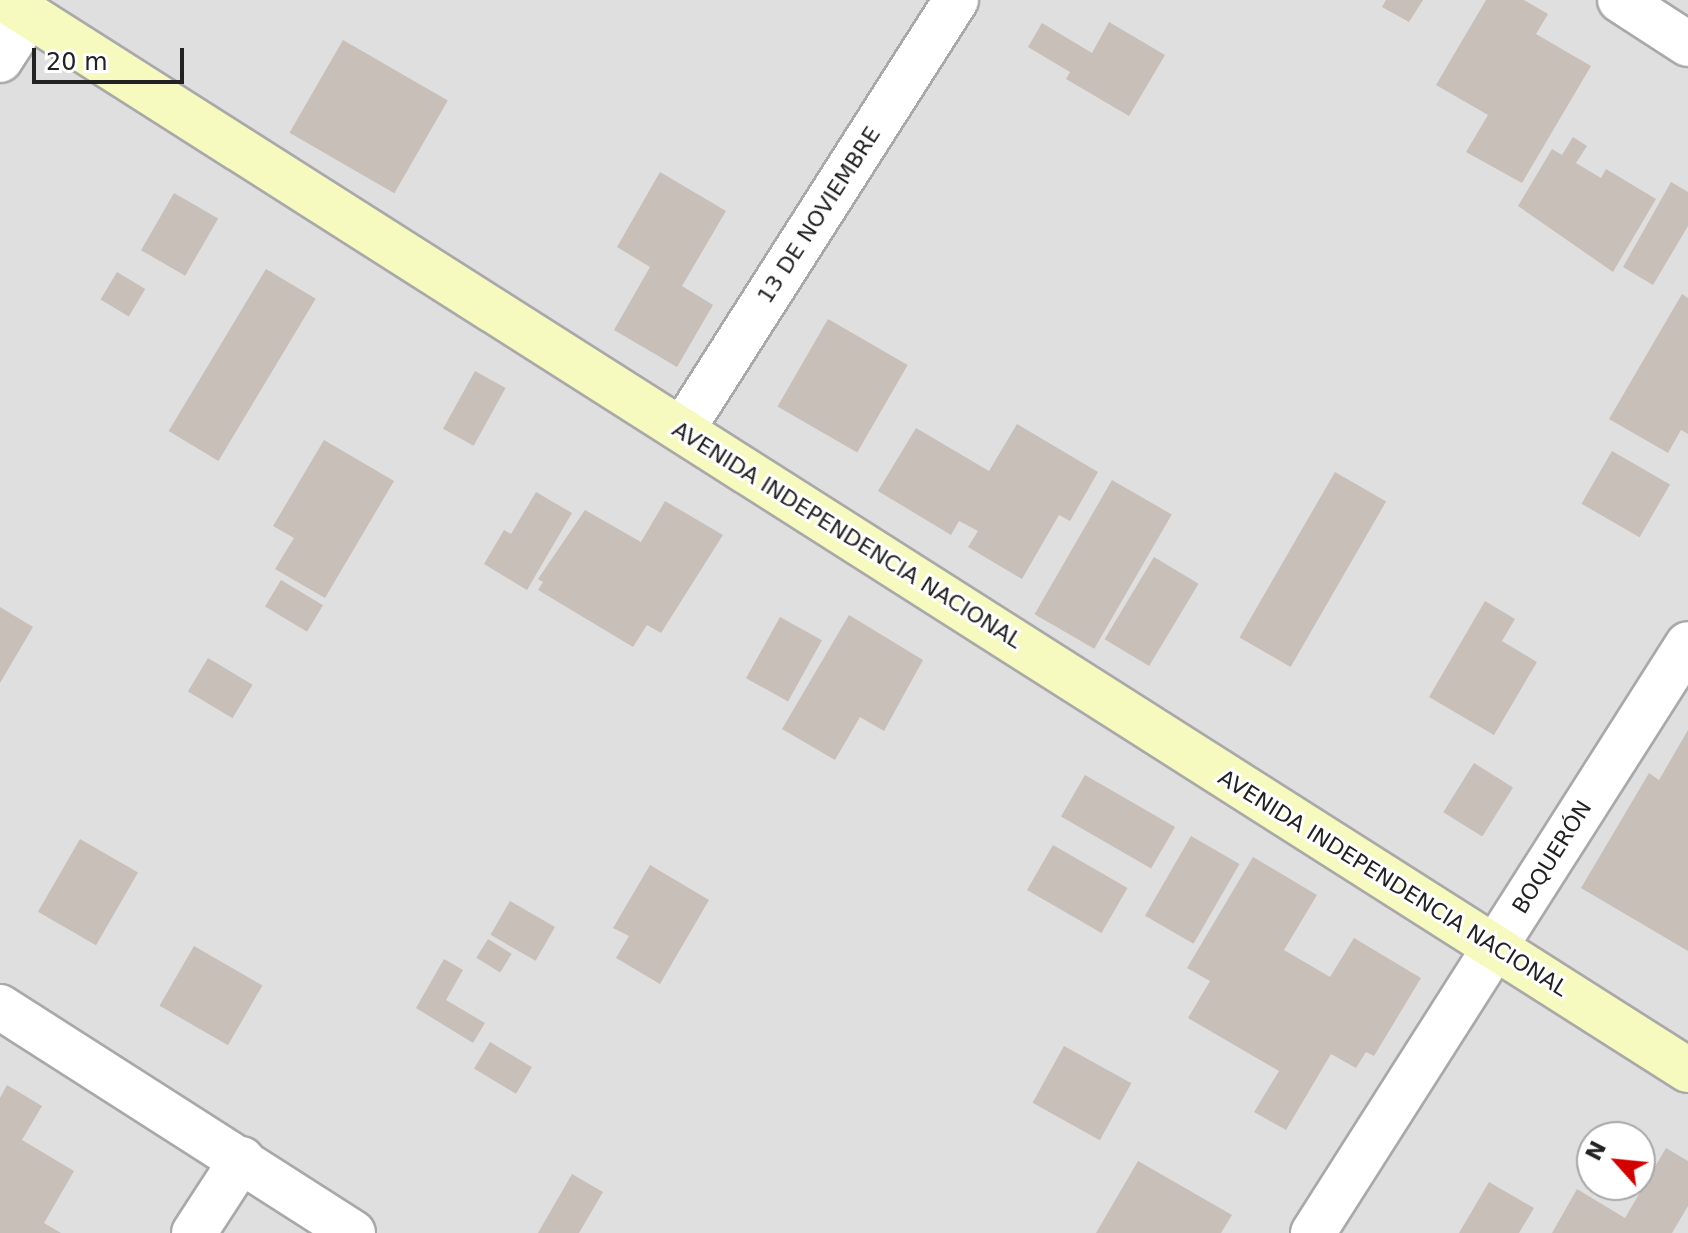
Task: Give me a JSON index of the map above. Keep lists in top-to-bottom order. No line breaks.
{"streets":{"main road":["AVENIDA INDEPENDENCIA NACIONAL"],"street":["13 DE NOVIEMBRE","BOQUERÓN"]},"crossings":[["13 DE NOVIEMBRE","AVENIDA INDEPENDENCIA NACIONAL"],["AVENIDA INDEPENDENCIA NACIONAL","BOQUERÓN"]],"scale_bar":"20 m","north":"top left"}
